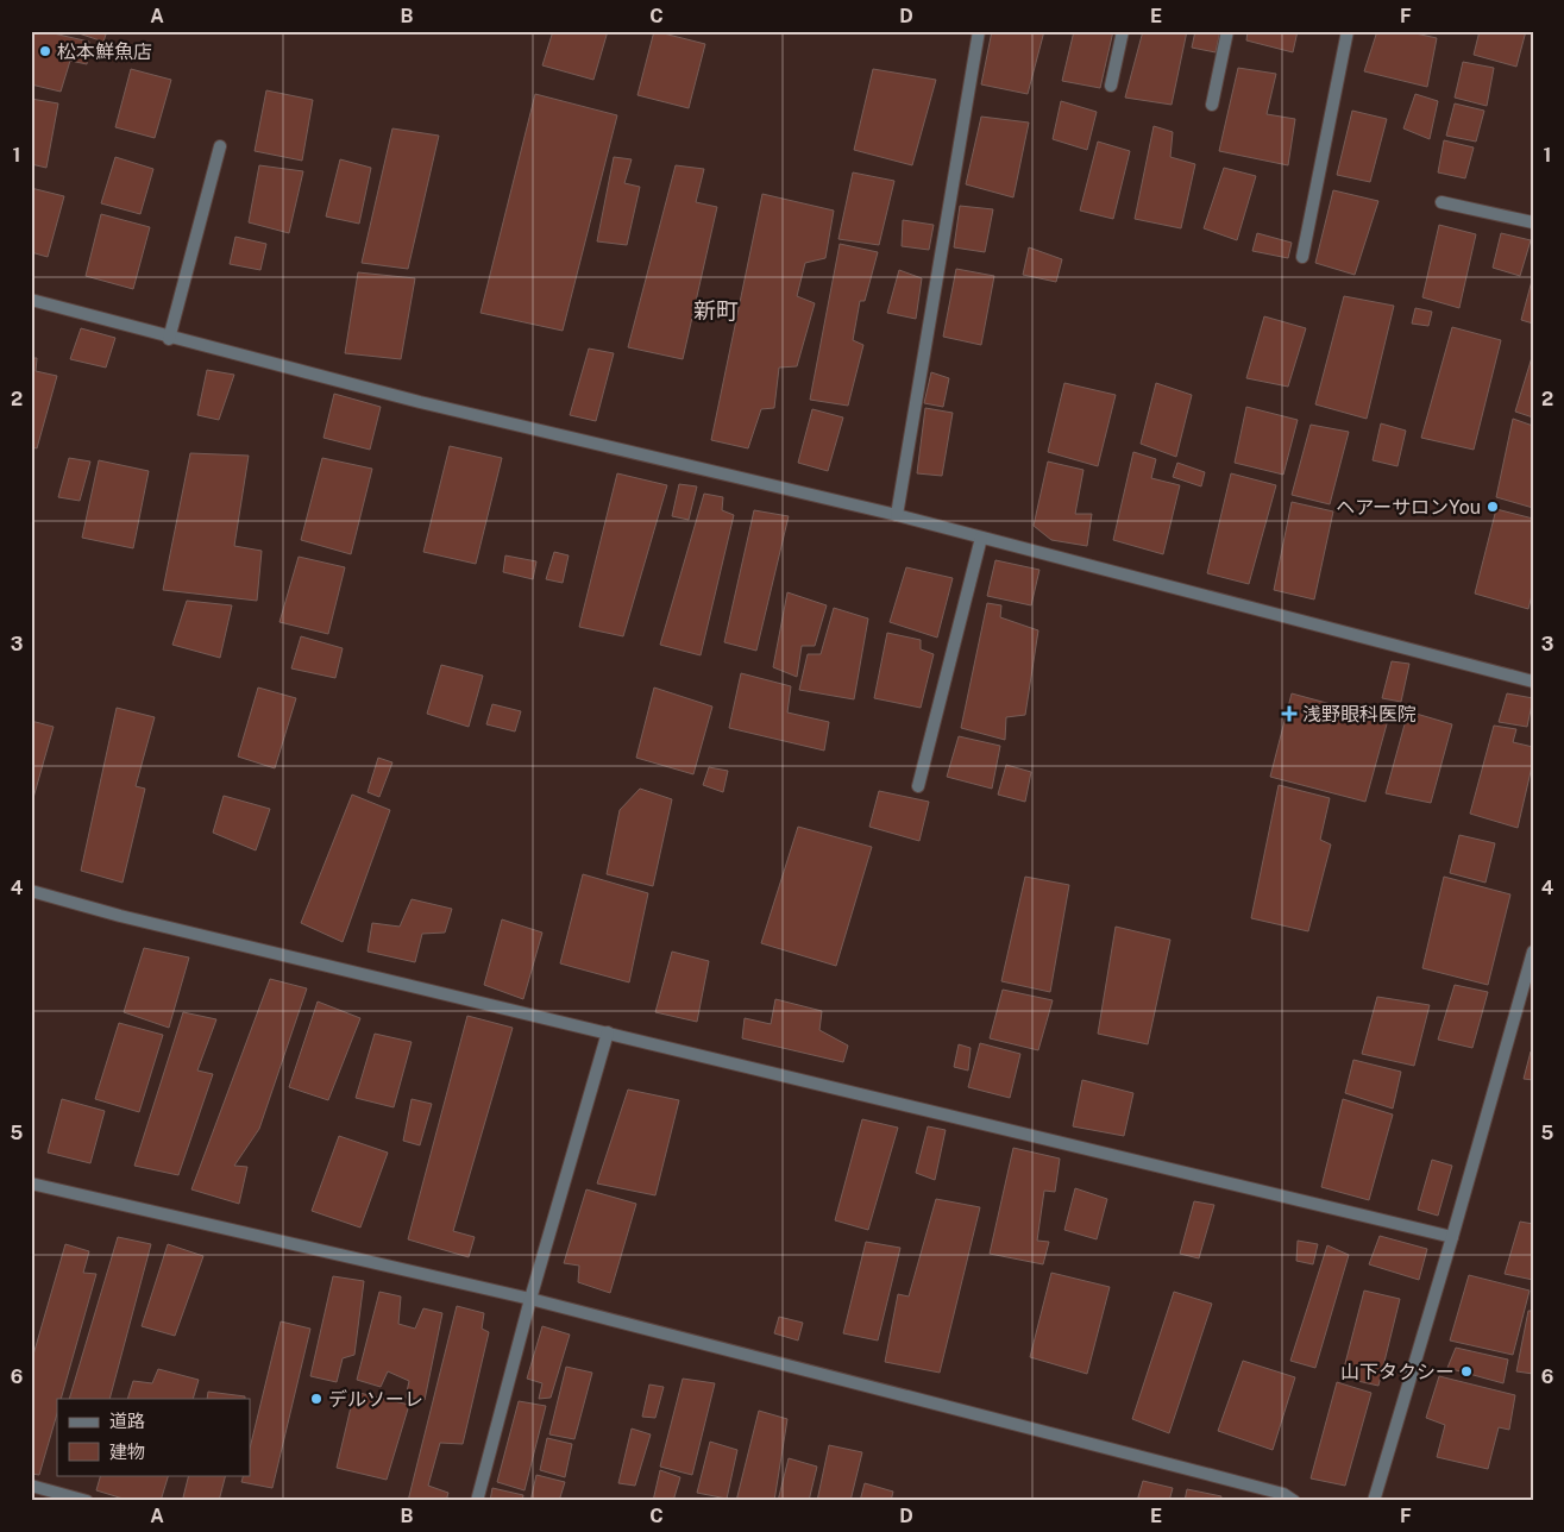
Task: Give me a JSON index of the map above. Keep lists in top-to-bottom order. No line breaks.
{"districts":["新町"],"places":{"other":["松本鮮魚店","ヘアーサロンYou","山下タクシー","デルソーレ"],"health":["浅野眼科医院"]},"legend":["道路","建物"],"grid":{"columns":["A","B","C","D","E","F"],"rows":["1","2","3","4","5","6"]}}
